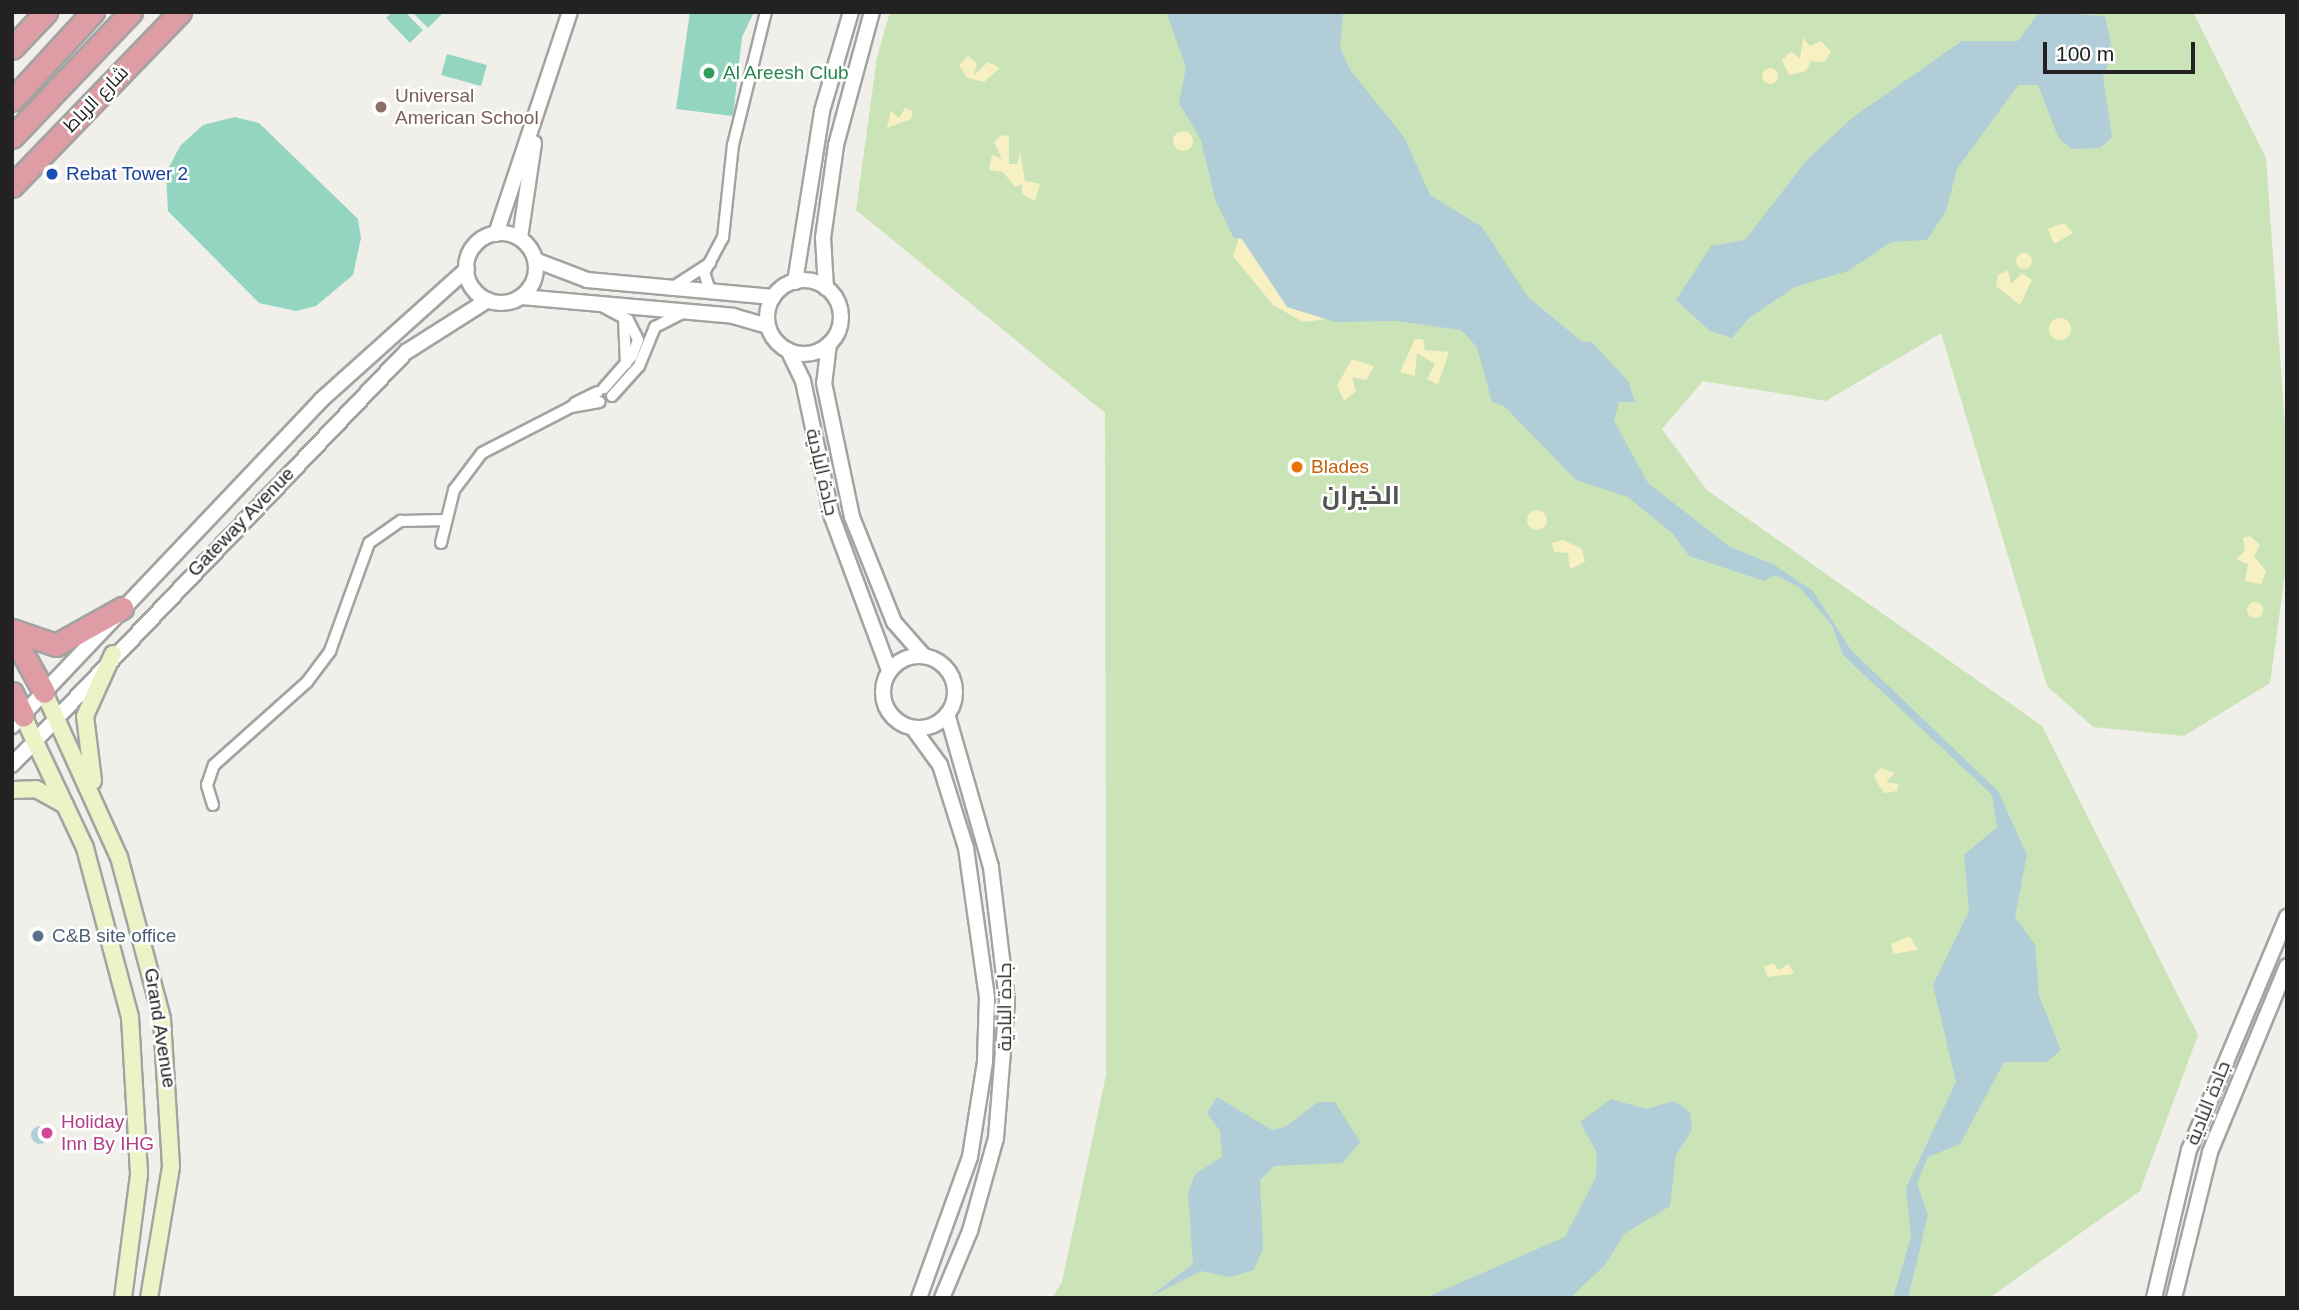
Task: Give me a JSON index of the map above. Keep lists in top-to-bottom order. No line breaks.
{"streets":{"highway":["شارع الرباط"],"main road":["Grand Avenue"],"street":["جادة البادية","Gateway Avenue"]},"crossings":[["Gateway Avenue","Grand Avenue"]],"districts":["الخيران"],"places":["Al Areesh Club","Universal American School","Rebat Tower 2","Blades","C&B site office","Holiday Inn By IHG"],"scale_bar":"100 m"}
